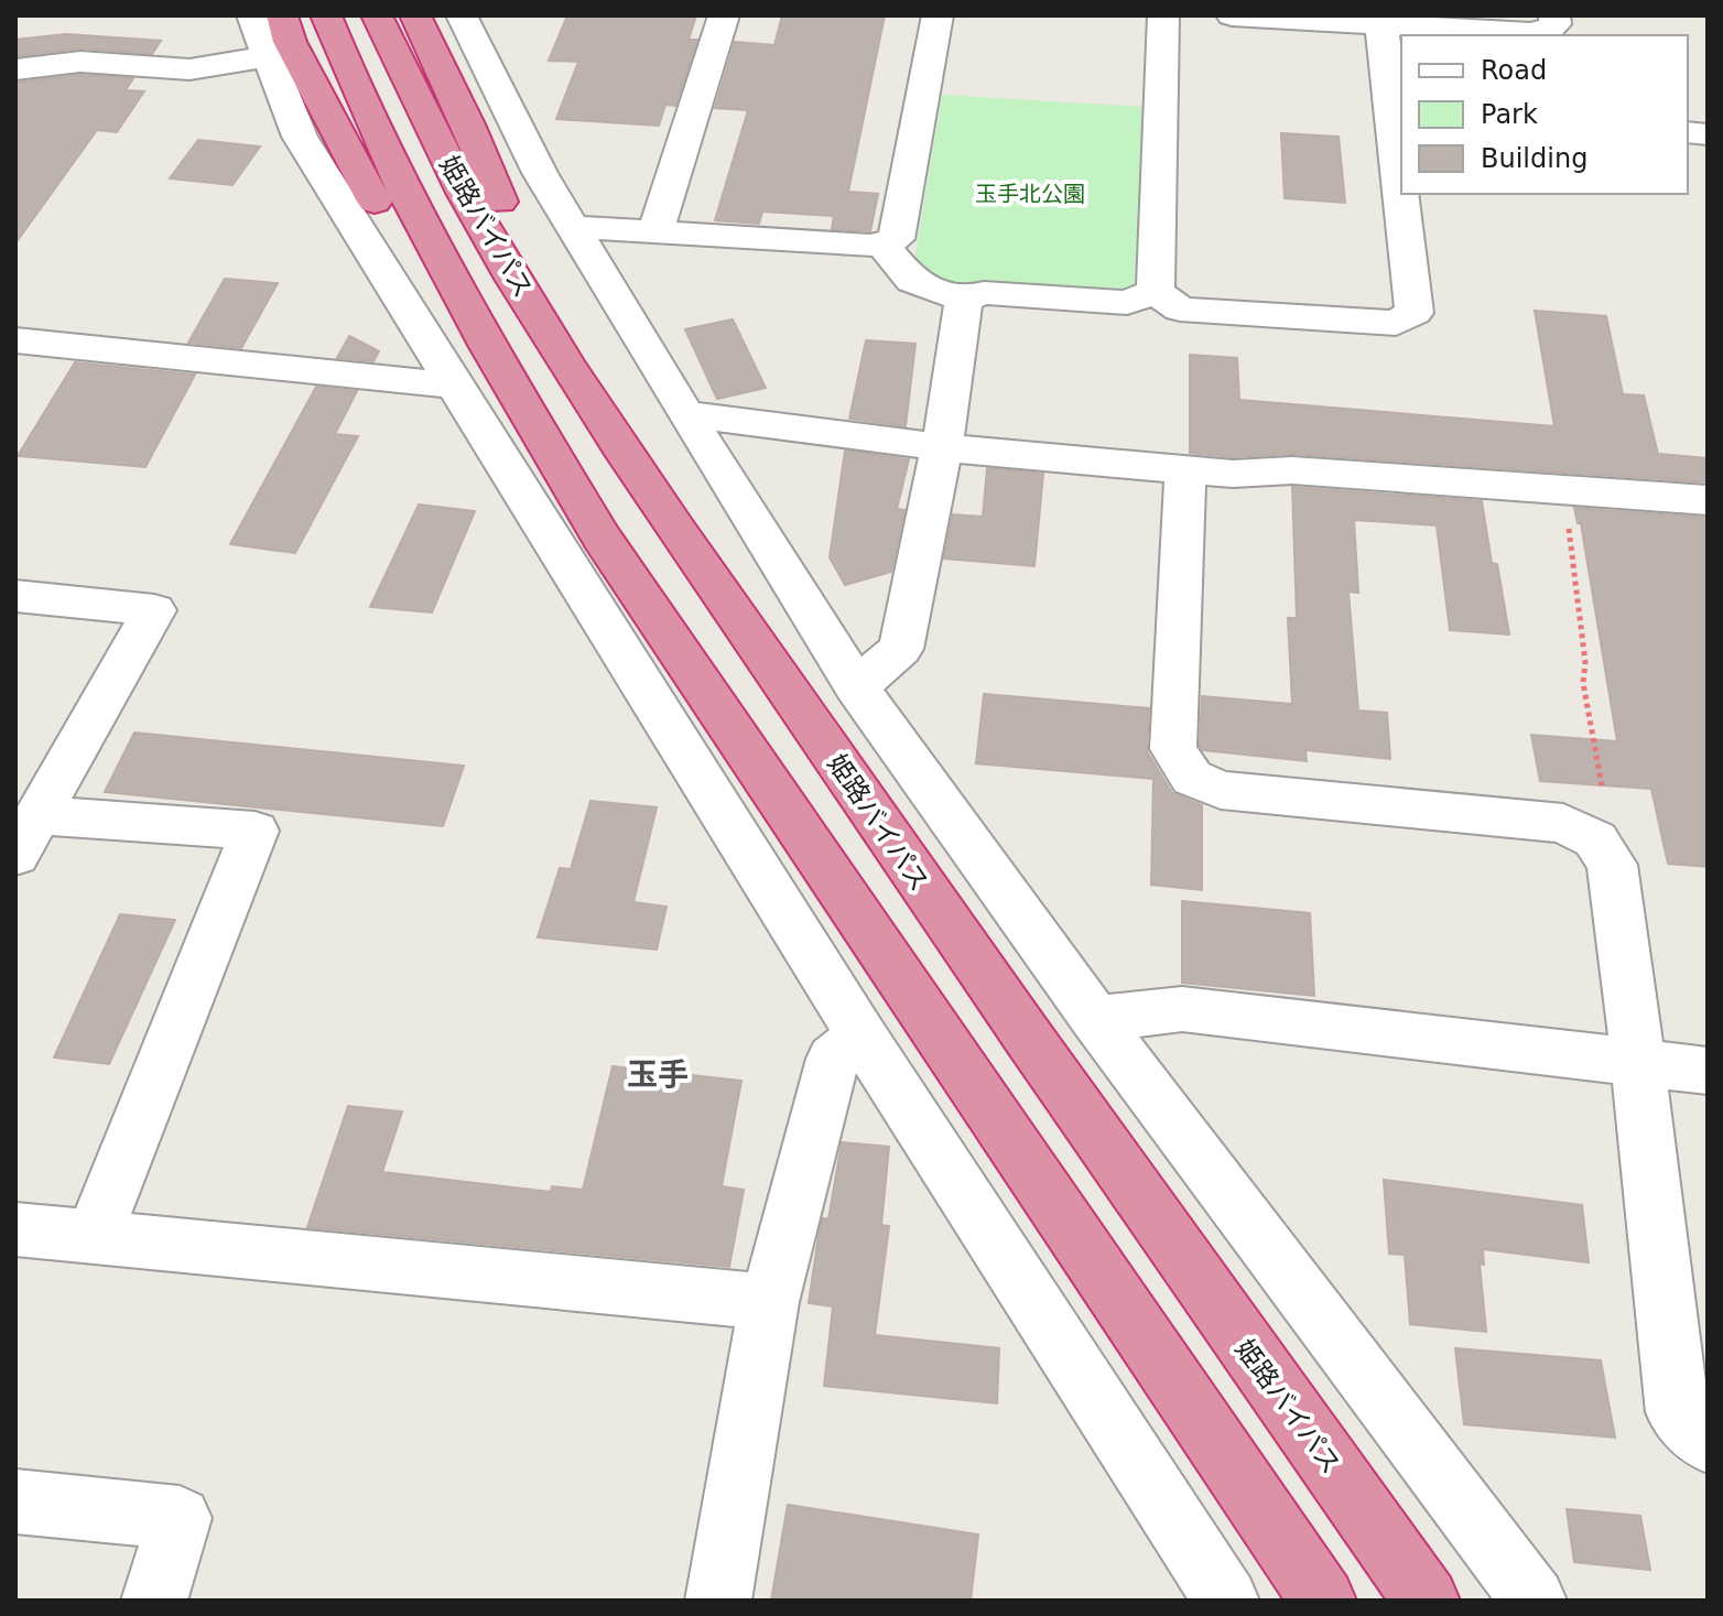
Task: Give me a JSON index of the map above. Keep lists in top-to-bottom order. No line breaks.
{"streets":{"highway":["姫路バイパス"]},"districts":["玉手"],"parks":["玉手北公園"],"legend":["Road","Park","Building"]}
